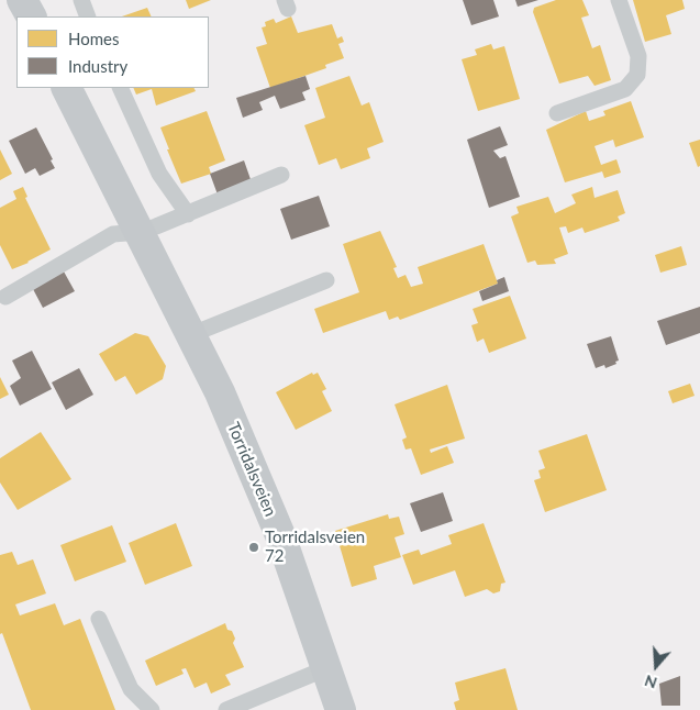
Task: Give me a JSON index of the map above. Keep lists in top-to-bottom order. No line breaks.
{"streets":{"main road":["Torridalsveien"]},"places":["Torridalsveien 72"],"legend":["Homes","Industry"],"north":"bottom"}
